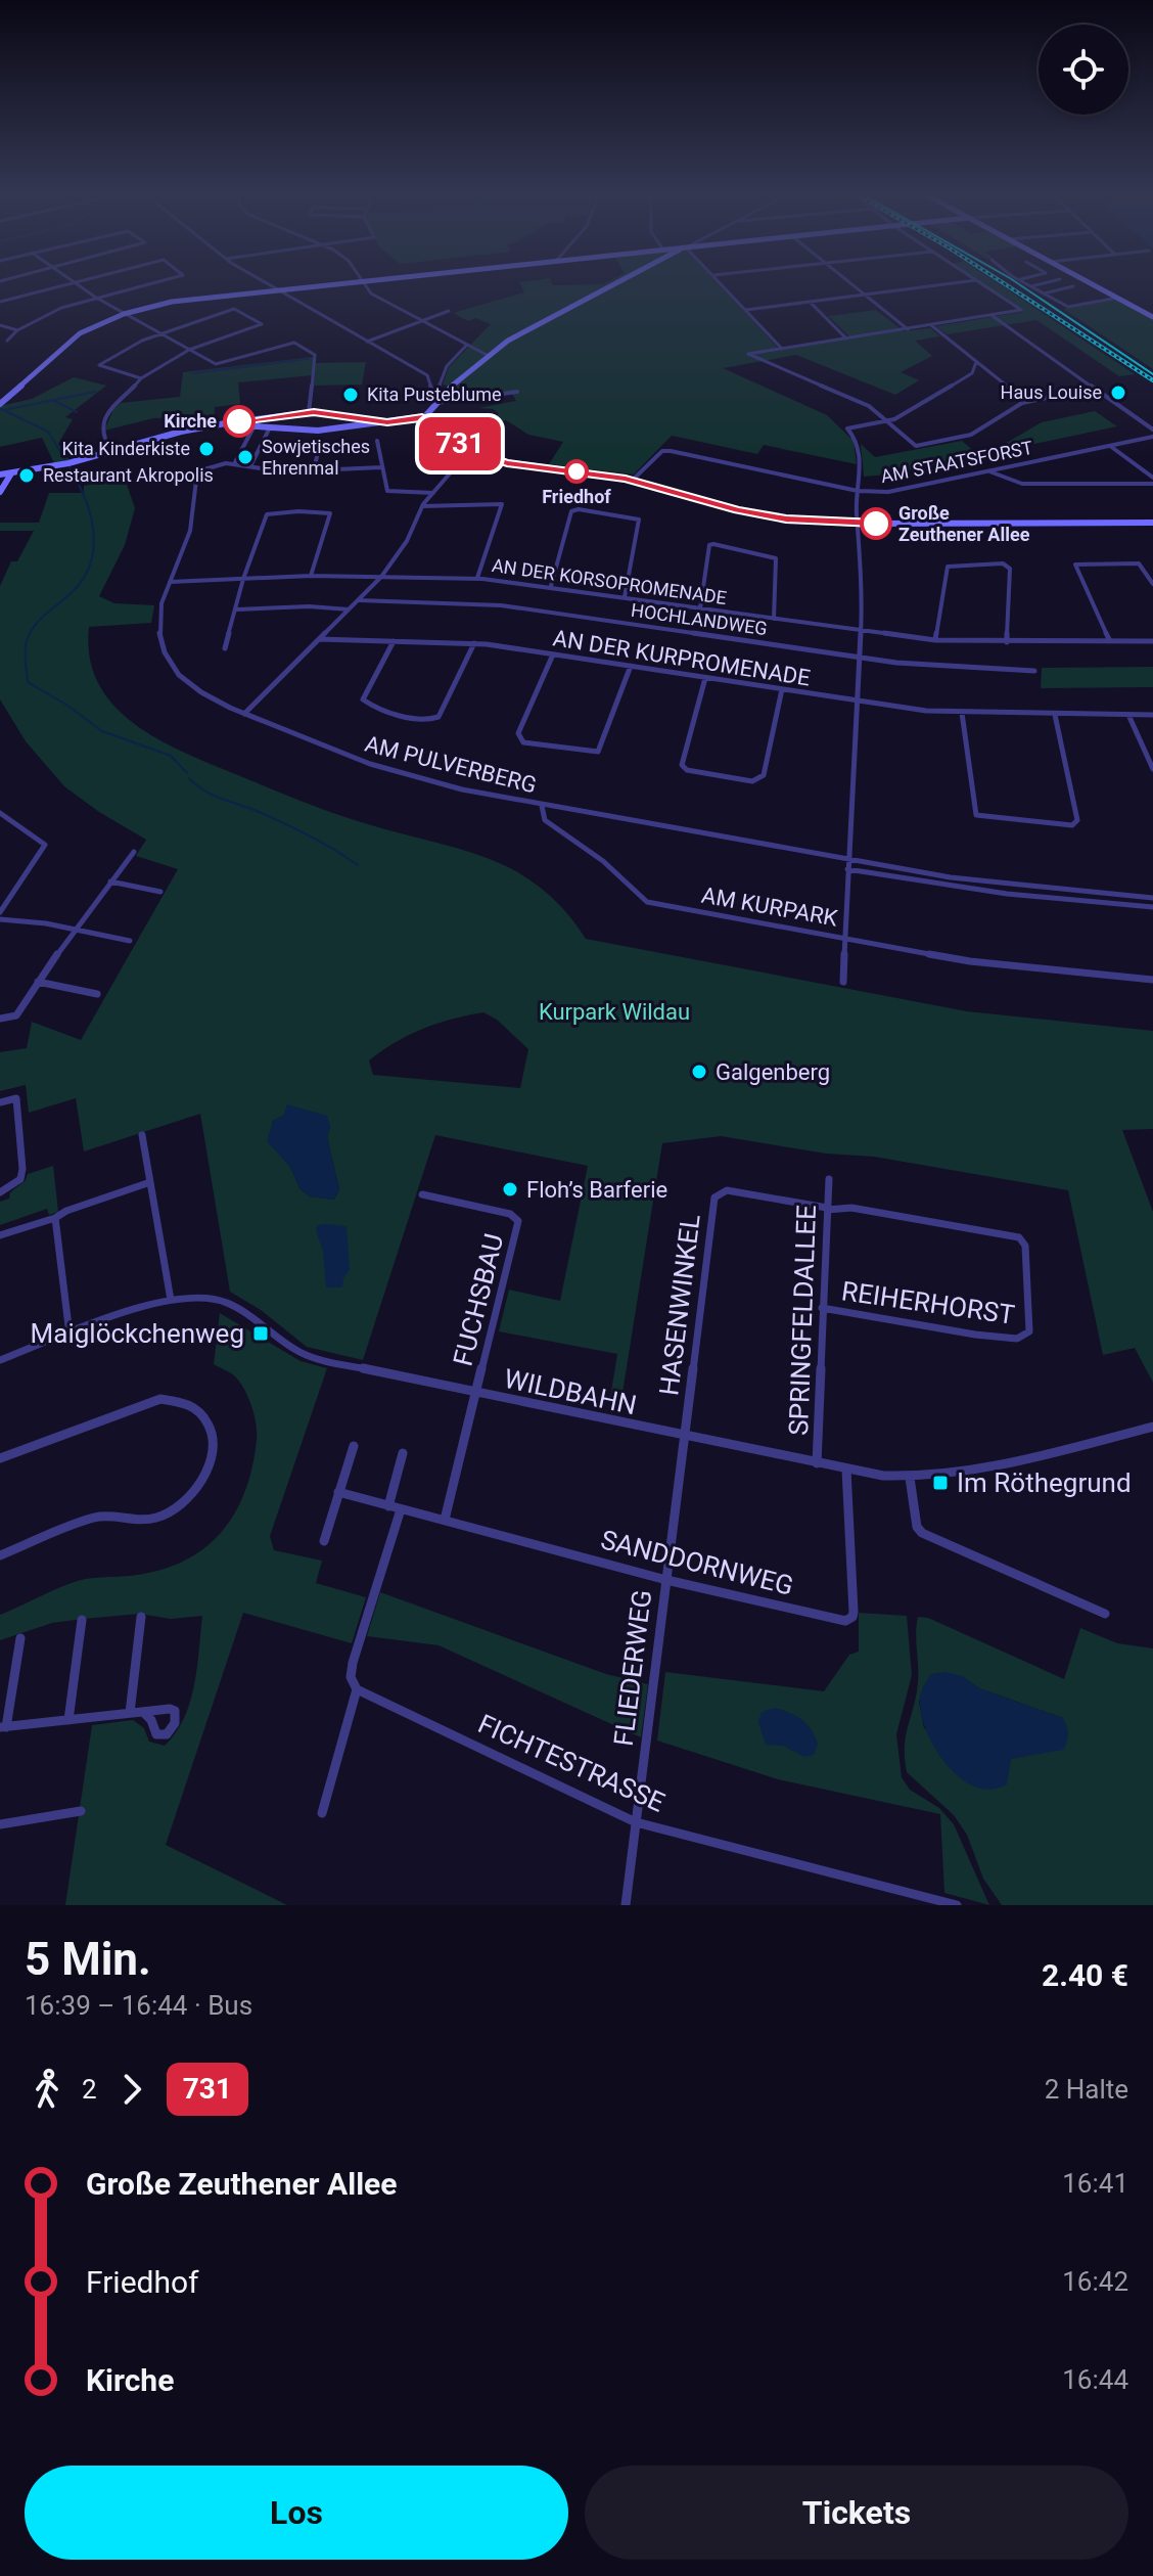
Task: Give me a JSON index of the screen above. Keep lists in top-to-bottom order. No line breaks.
{"streets":{"street":["AM STAATSFORST","AN DER KORSOPROMENADE","HOCHLANDWEG","AN DER KURPROMENADE","AM PULVERBERG","AM KURPARK","FUCHSBAU","REIHERHORST","HASENWINKEL","SPRINGFELDALLEE","WILDBAHN","SANDDORNWEG","FLIEDERWEG","FICHTESTRASSE"]},"crossings":[["AN DER KORSOPROMENADE","AM PULVERBERG"],["AM PULVERBERG","AM KURPARK"],["FUCHSBAU","WILDBAHN"],["REIHERHORST","HASENWINKEL"],["REIHERHORST","SPRINGFELDALLEE"],["HASENWINKEL","SPRINGFELDALLEE"],["HASENWINKEL","WILDBAHN"],["HASENWINKEL","FLIEDERWEG"],["SPRINGFELDALLEE","WILDBAHN"],["WILDBAHN","SANDDORNWEG"],["WILDBAHN","FLIEDERWEG"],["SANDDORNWEG","FLIEDERWEG"],["FLIEDERWEG","FICHTESTRASSE"]],"parks":["Kurpark Wildau"],"places":{"other":["Haus Louise","Kita Pusteblume","Kirche","Kita Kinderkiste","Sowjetisches Ehrenmal","Friedhof","Restaurant Akropolis","Große Zeuthener Allee","Galgenberg","Floh’s Barferie"],"transit":["Maiglöckchenweg","Im Röthegrund"]},"lines":["bus line 731"],"page":{"on_map":"731","heading":["5 Min.","16:39 – 16:44 · Bus","2.40 €"],"legs":["2","731","2 Halte"],"list":[{"name":"Große Zeuthener Allee","value":"16:41"},{"name":"Friedhof","value":"16:42"},{"name":"Kirche","value":"16:44"}],"buttons":["Los","Tickets"]}}
